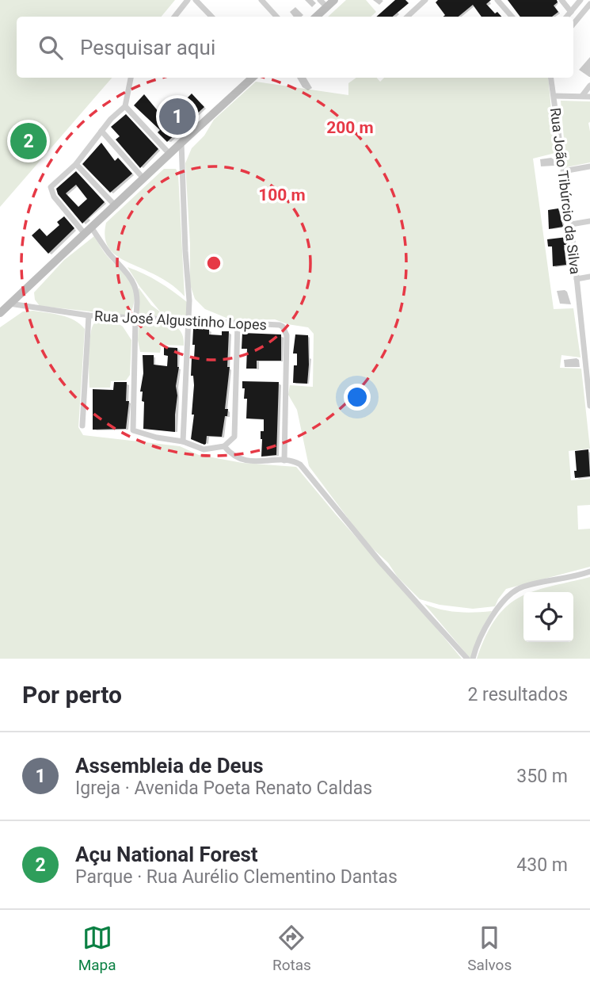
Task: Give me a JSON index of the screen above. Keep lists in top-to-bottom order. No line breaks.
{"streets":{"street":["Rua João Tibúrcio da Silva","Rua José Algustinho Lopes"]},"page":{"search":"Pesquisar aqui","pins":["1","2"],"heading":["Por perto","2 resultados"],"list":[{"mark":"1","name":"Assembleia de Deus","note":"Igreja · Avenida Poeta Renato Caldas","value":"350 m"},{"mark":"2","name":"Açu National Forest","note":"Parque · Rua Aurélio Clementino Dantas","value":"430 m"}],"nav":["Mapa","Rotas","Salvos"]},"rings":["200 m","100 m"]}
